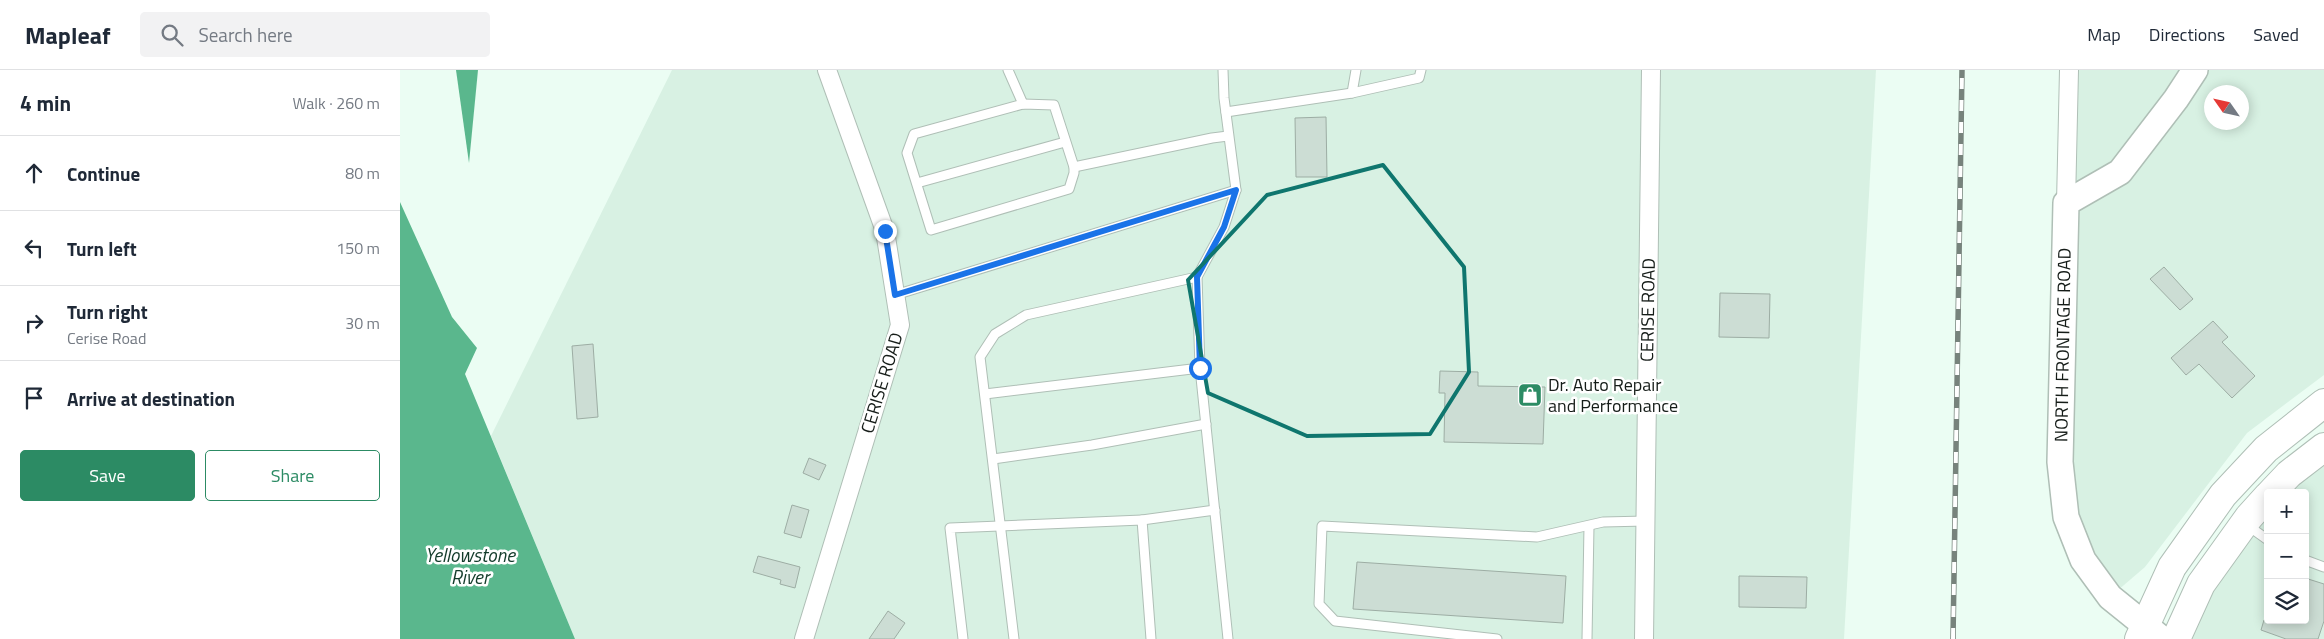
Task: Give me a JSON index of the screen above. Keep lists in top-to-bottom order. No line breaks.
{"streets":{"street":["CERISE ROAD","NORTH FRONTAGE ROAD"]},"water":["Yellowstone River"],"places":{"shop":["Dr. Auto Repair and Performance"]},"north":"top left","page":{"header":"Mapleaf","search":"Search here","nav":["Map","Directions","Saved"],"heading":["4 min","Walk · 260 m"],"list":[["Continue","80 m"],["Turn left","150 m"],["Turn right","Cerise Road","30 m"],"Arrive at destination"],"buttons":["Save","Share"],"map_buttons":["+","−"]}}
